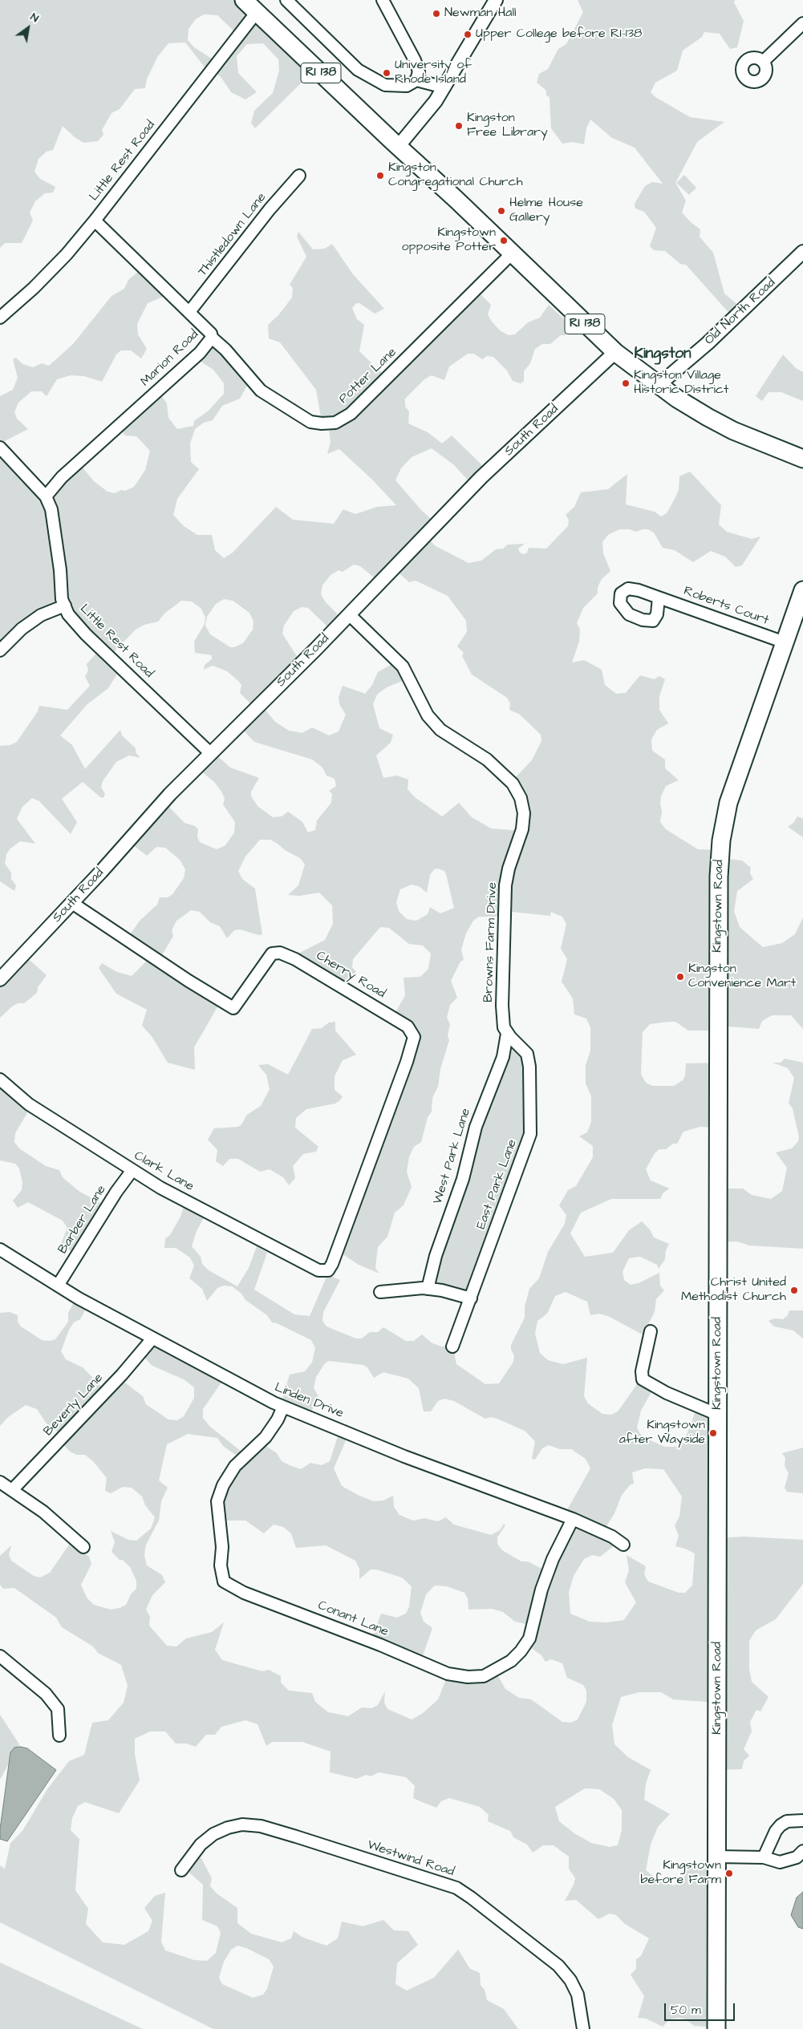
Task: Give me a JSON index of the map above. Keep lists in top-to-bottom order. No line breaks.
{"streets":{"main road":["RI 138","Kingstown Road"],"street":["Little Rest Road","Thistledown Lane","Old North Road","Marion Road","Potter Lane","South Road","Roberts Court","Browns Farm Drive","Cherry Road","West Park Lane","Clark Lane","East Park Lane","Barber Lane","Linden Drive","Beverly Lane","Conant Lane","Westwind Road"]},"crossings":[["RI 138","Little Rest Road"],["RI 138","Old North Road"],["RI 138","Potter Lane"],["RI 138","South Road"],["Little Rest Road","Marion Road"],["Little Rest Road","South Road"],["Thistledown Lane","Marion Road"],["Marion Road","Potter Lane"],["South Road","Browns Farm Drive"],["South Road","Cherry Road"],["Roberts Court","Kingstown Road"],["Browns Farm Drive","West Park Lane"],["Browns Farm Drive","East Park Lane"],["Cherry Road","Clark Lane"],["West Park Lane","East Park Lane"],["Clark Lane","Barber Lane"],["Barber Lane","Linden Drive"],["Linden Drive","Beverly Lane"],["Linden Drive","Conant Lane"]],"districts":["Kingston"],"places":["Newman Hall","Upper College before RI-138","University of Rhode Island","Kingston Free Library","Kingston Congregational Church","Helme House Gallery","Kingstown opposite Potter","Kingston Village Historic District","Kingston Convenience Mart","Christ United Methodist Church","Kingstown after Wayside","Kingstown before Farm"],"scale_bar":"50 m","north":"top right"}
